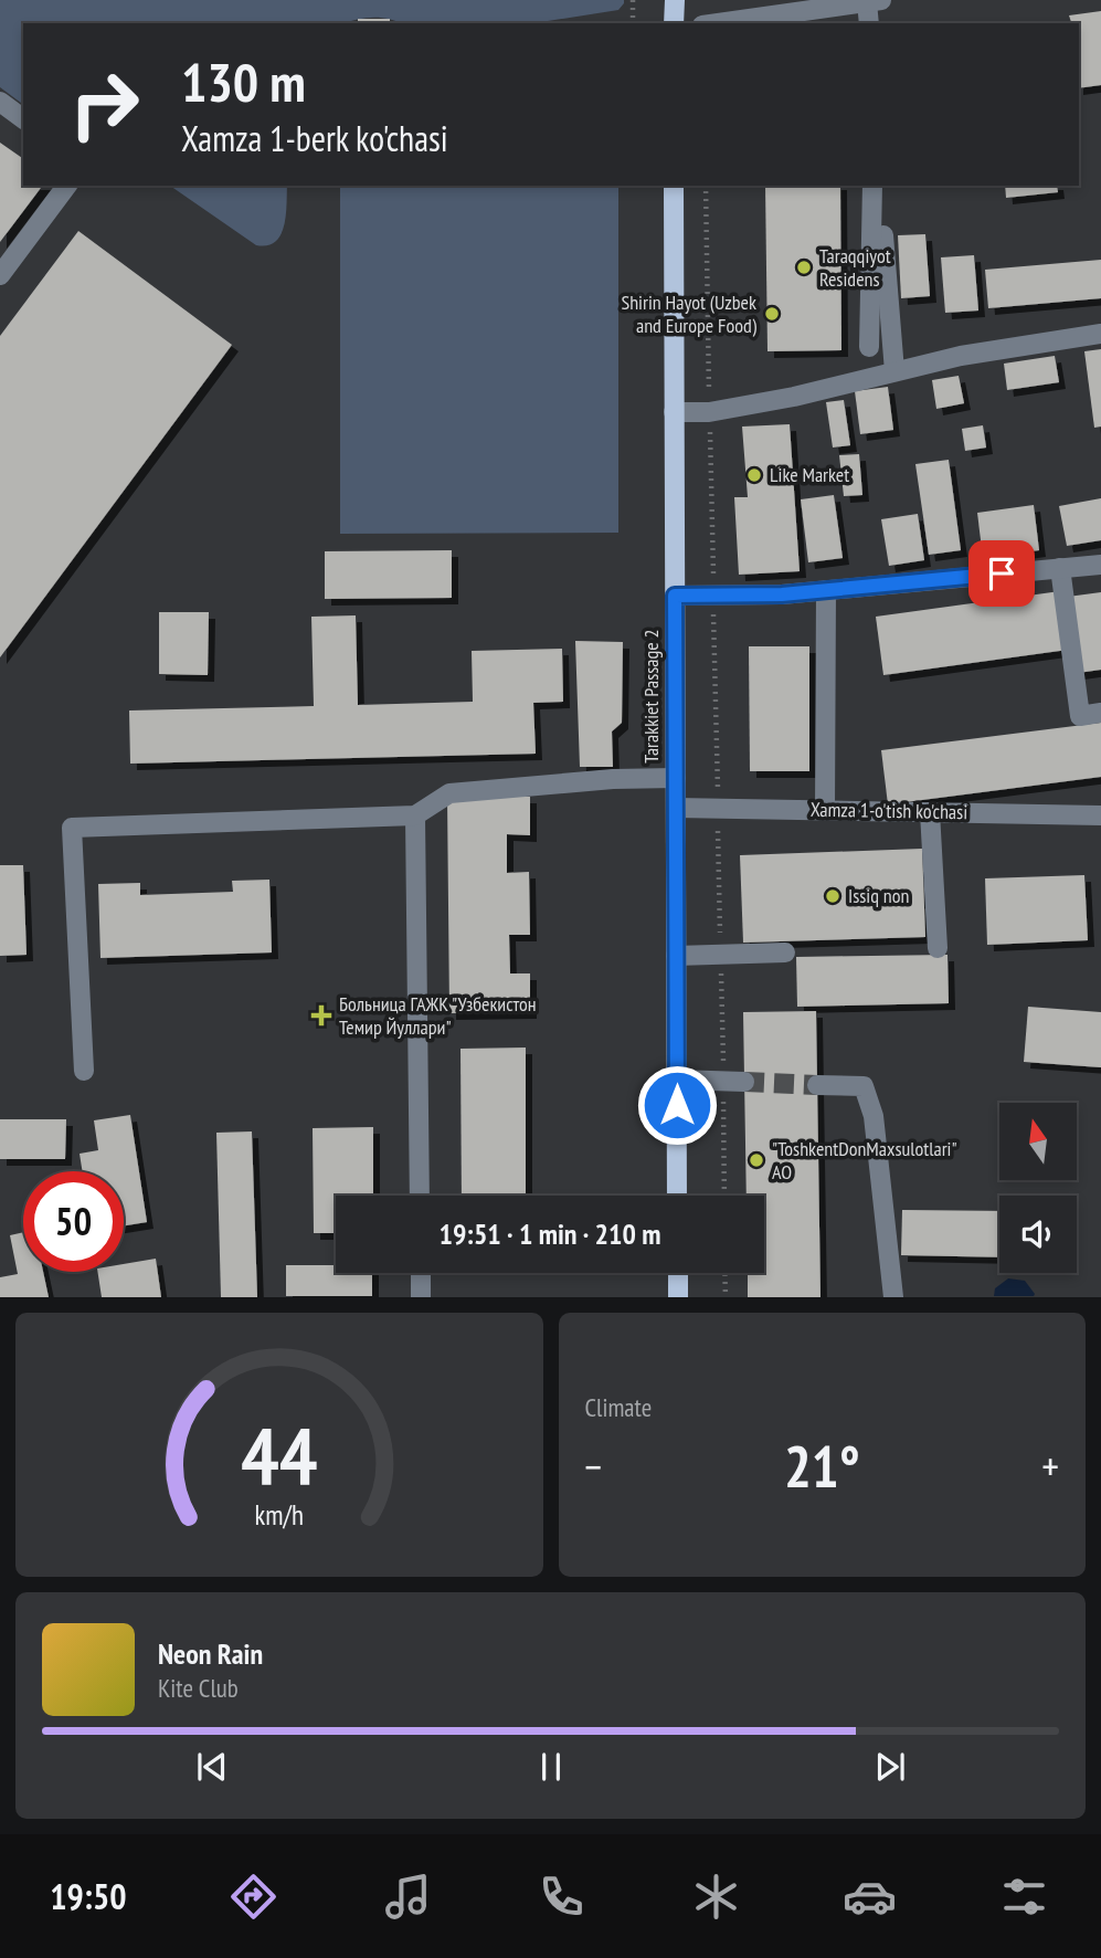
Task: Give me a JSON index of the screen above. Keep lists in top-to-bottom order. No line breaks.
{"streets":{"main road":["Tarakkiet Passage 2"],"lane":["Xamza 1-o'tish ko'chasi"]},"crossings":[["Tarakkiet Passage 2","Xamza 1-o'tish ko'chasi"]],"places":{"other":["Taraqqiyot Residens","Shirin Hayot (Uzbek and Europe Food)","Like Market","Issiq non","\"ToshkentDonMaxsulotlari\" AO"],"health":["Больница ГАЖК \"Узбекистон Темир Йуллари\""]},"north":"top","page":{"turn":["130 m","Xamza 1-berk ko'chasi"],"limit":"50","trip":"19:51 · 1 min · 210 m","tile":"Climate","heat":["−","21°","+"],"song":["Neon Rain","Kite Club"],"tabs":"19:50","gauge":["44","km/h"]}}
